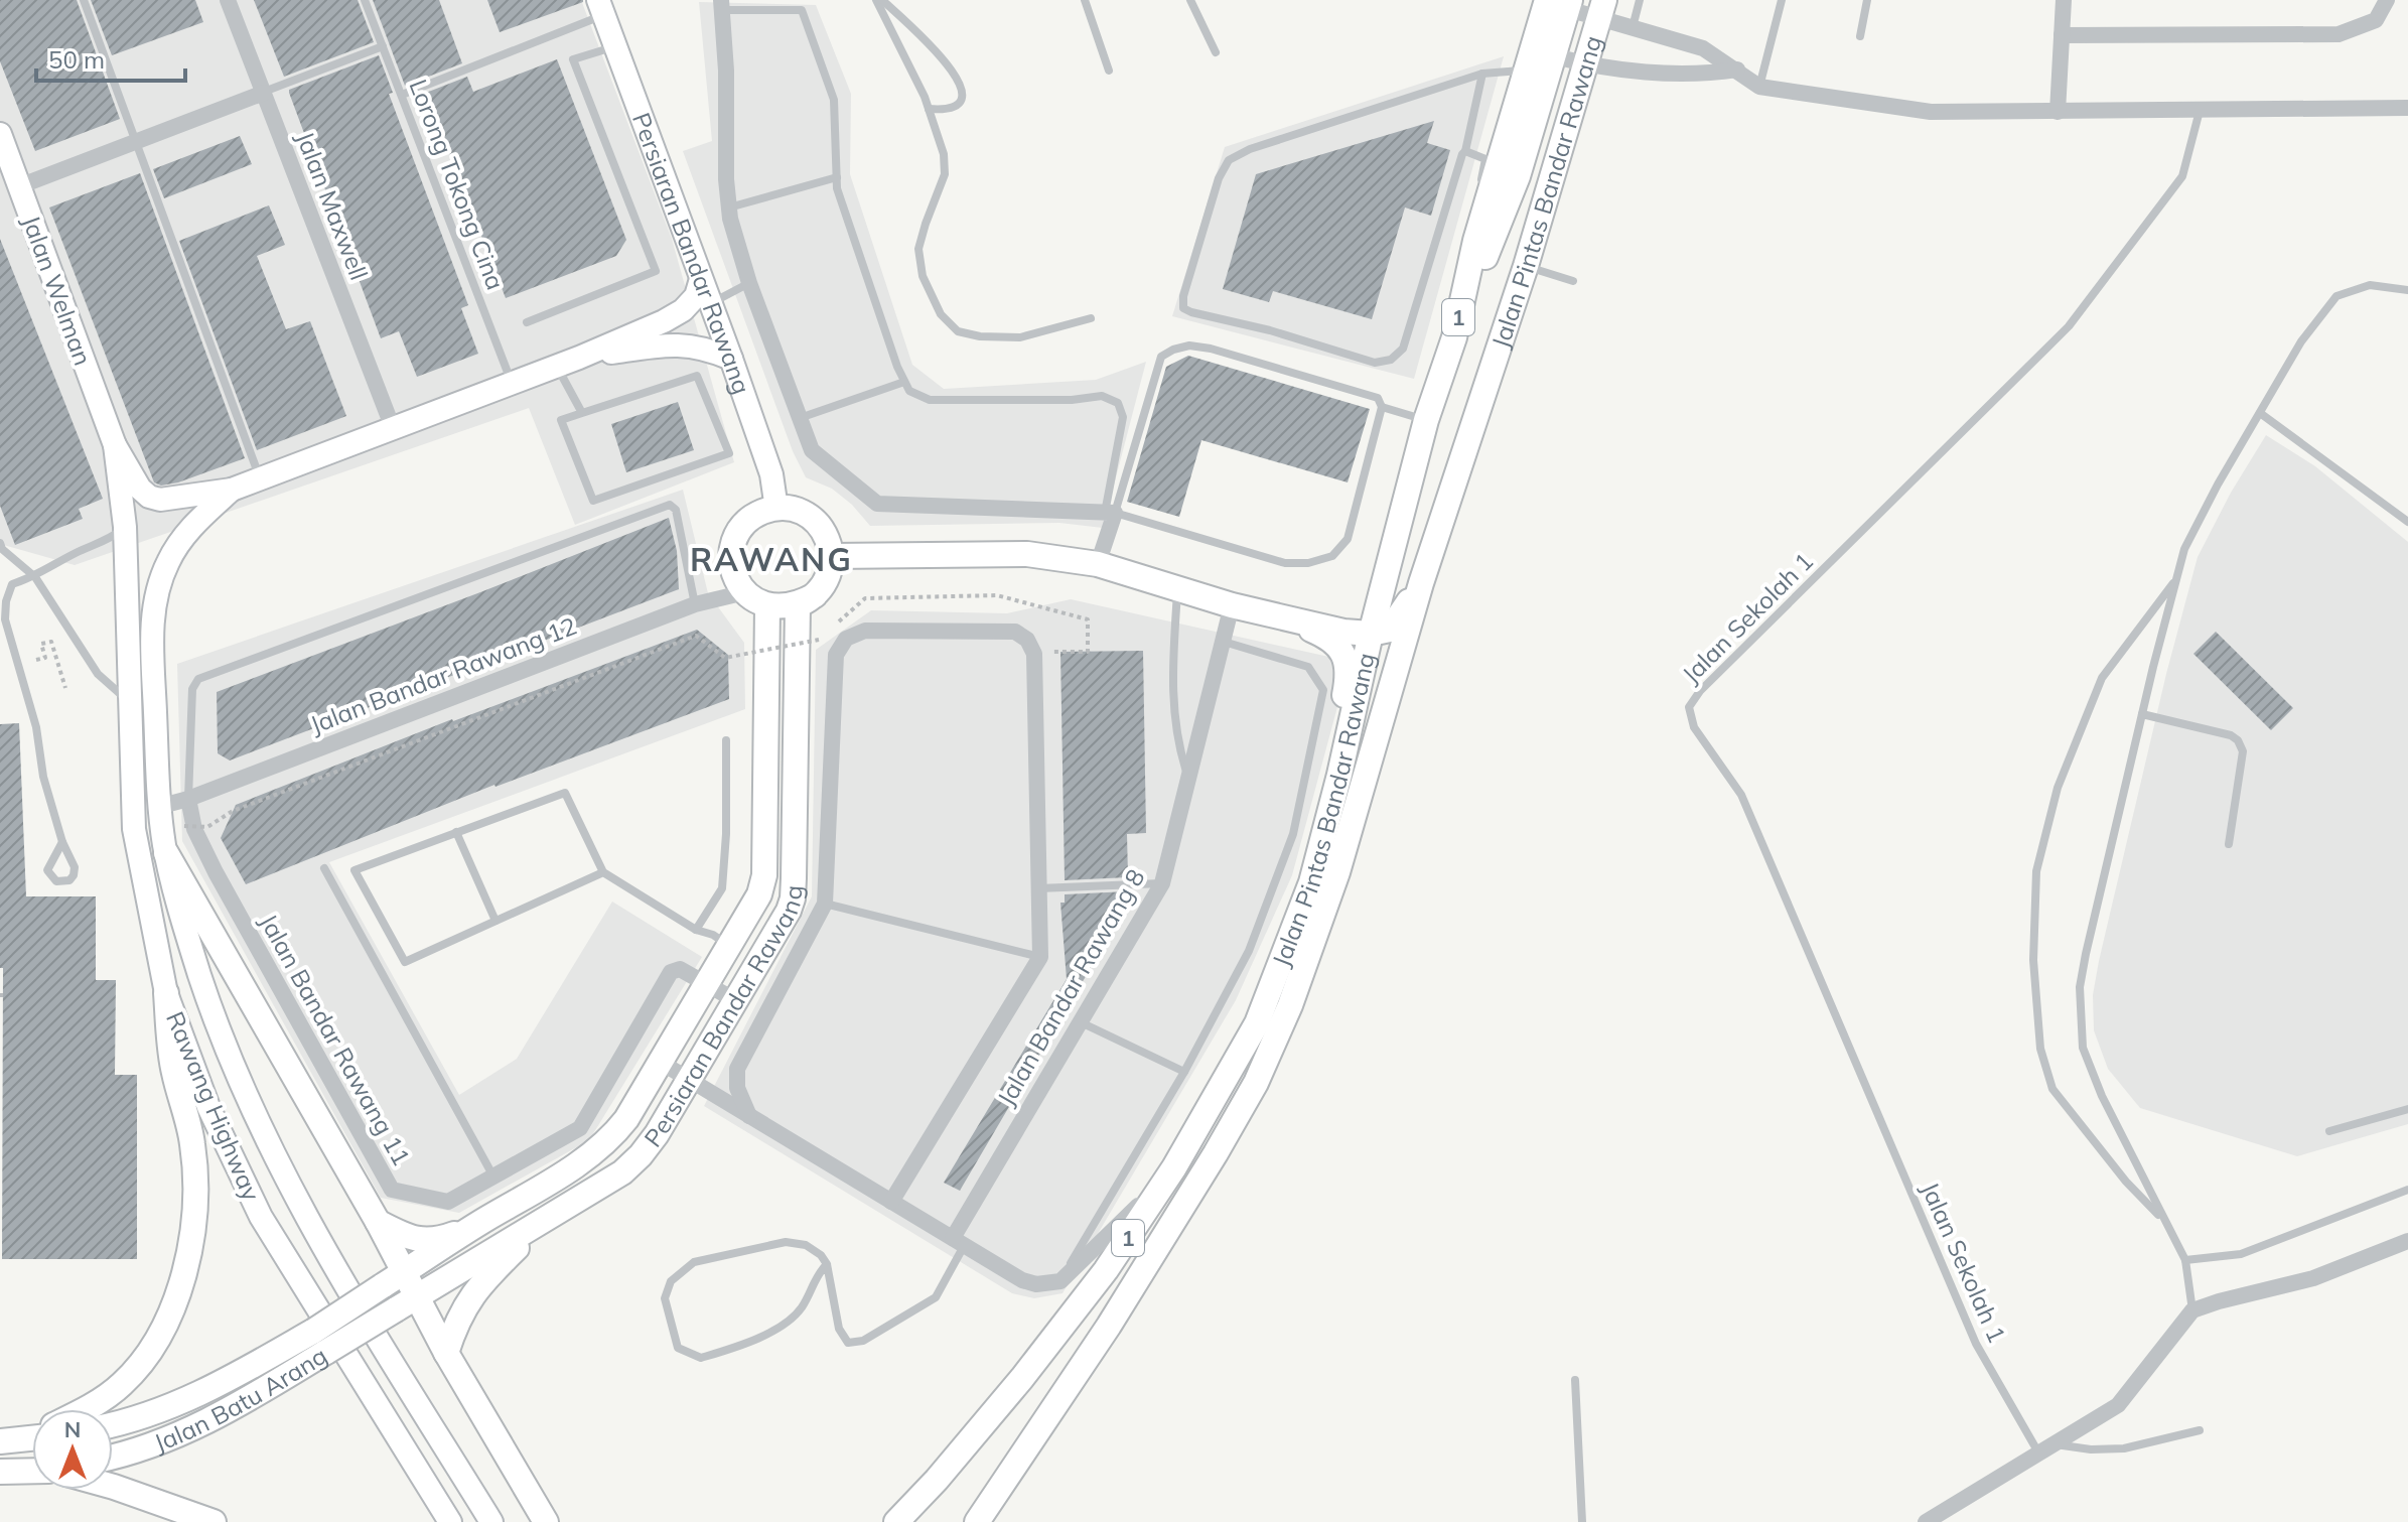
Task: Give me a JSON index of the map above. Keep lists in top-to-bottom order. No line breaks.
{"streets":{"main road":["Jalan Pintas Bandar Rawang","Persiaran Bandar Rawang","1","Jalan Batu Arang"],"street":["Jalan Maxwell","Jalan Welman","Jalan Bandar Rawang 12","Jalan Bandar Rawang 8","Jalan Bandar Rawang 11","Rawang Highway"],"lane":["Lorong Tokong Cina","Jalan Sekolah 1"]},"crossings":[["Persiaran Bandar Rawang","Jalan Bandar Rawang 12"],["Persiaran Bandar Rawang","Jalan Bandar Rawang 11"],["Persiaran Bandar Rawang","Jalan Batu Arang"],["Jalan Welman","Rawang Highway"],["Jalan Bandar Rawang 12","Jalan Bandar Rawang 11"],["Jalan Bandar Rawang 12","Rawang Highway"]],"districts":["RAWANG"],"scale_bar":"50 m","north":"top"}
